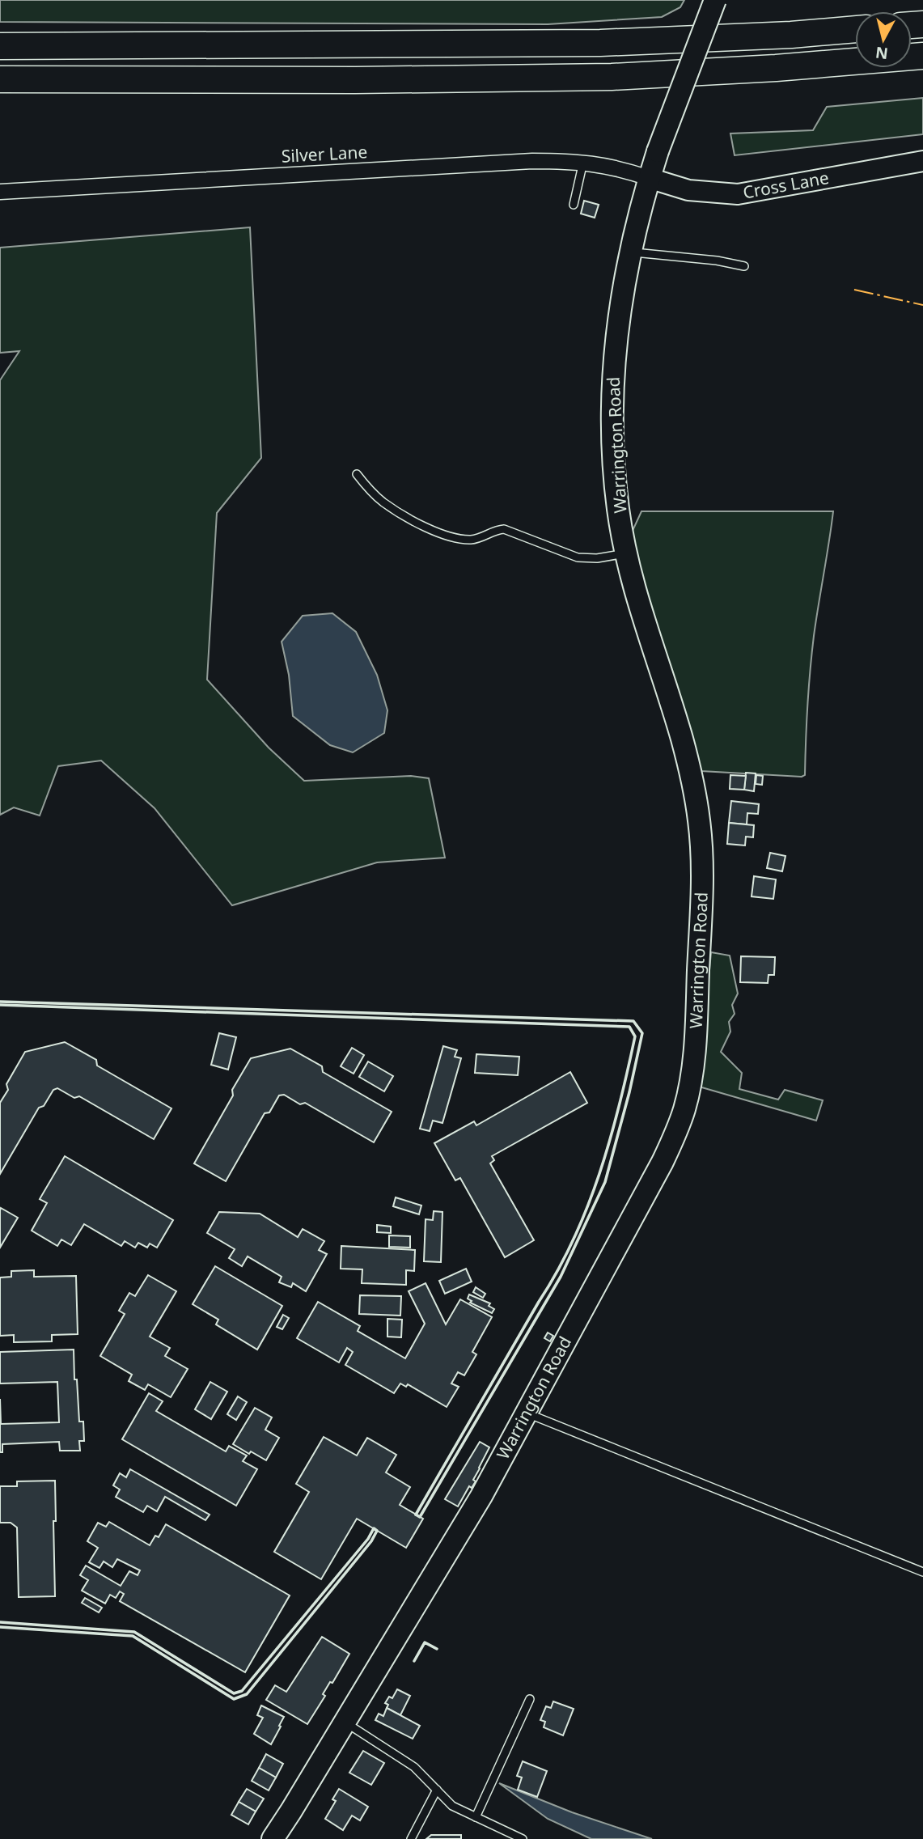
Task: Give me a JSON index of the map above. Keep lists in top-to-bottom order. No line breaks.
{"streets":{"main road":["Warrington Road"],"street":["Silver Lane","Cross Lane"]},"crossings":[["Silver Lane","Cross Lane"],["Silver Lane","Warrington Road"],["Cross Lane","Warrington Road"]],"north":"bottom"}
